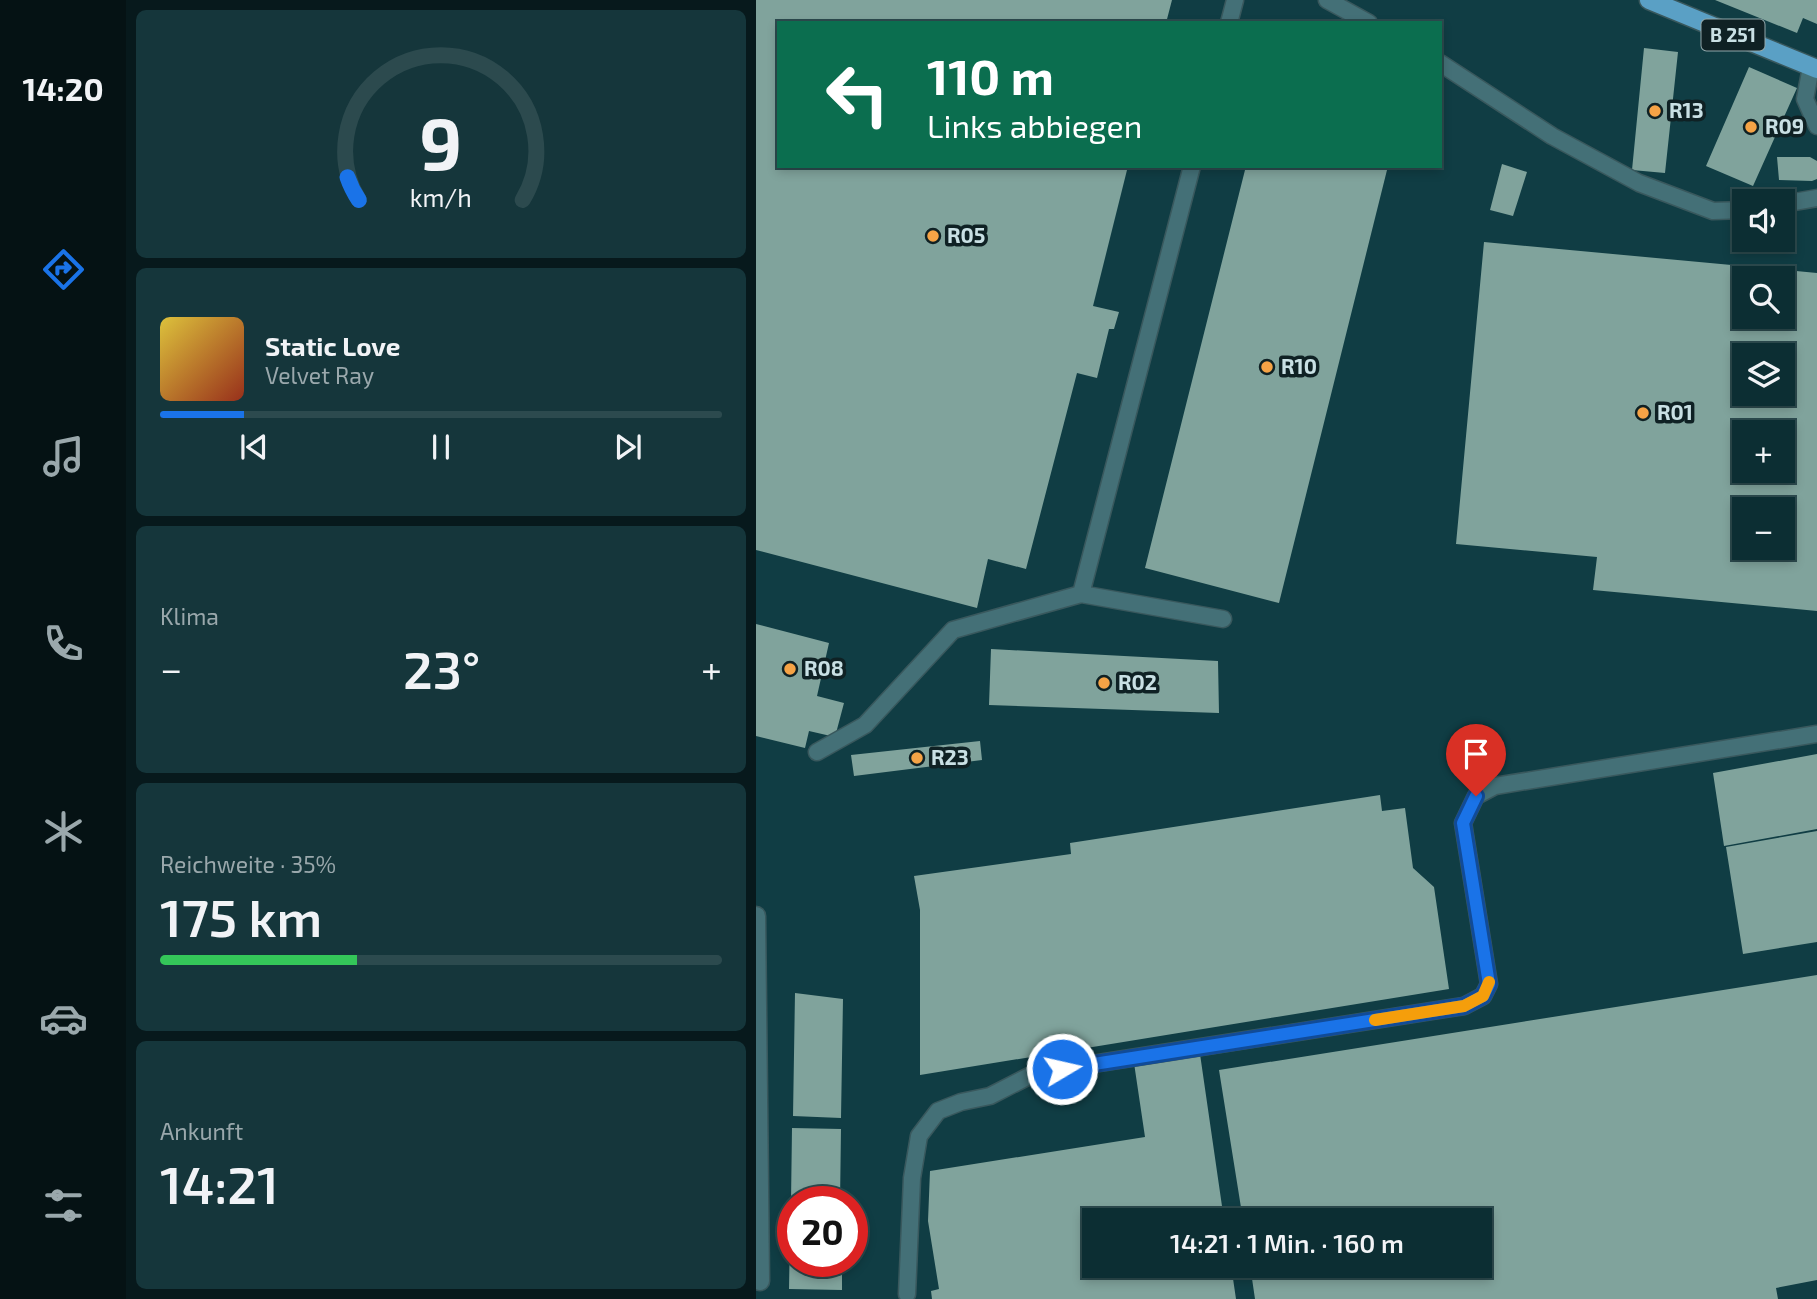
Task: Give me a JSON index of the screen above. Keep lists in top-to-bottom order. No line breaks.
{"streets":{"main road":["B 251"]},"places":["R13","R09","R05","R10","R01","R08","R02","R23"],"page":{"tabs":"14:20","turn":["110 m","Links abbiegen"],"map_buttons":["+","−"],"song":["Static Love","Velvet Ray"],"tile":["Klima",["Reichweite · 35%","175 km"],["Ankunft","14:21"]],"heat":["−","23°","+"],"limit":"20","trip":"14:21 · 1 Min. · 160 m","gauge":["9","km/h"]}}
